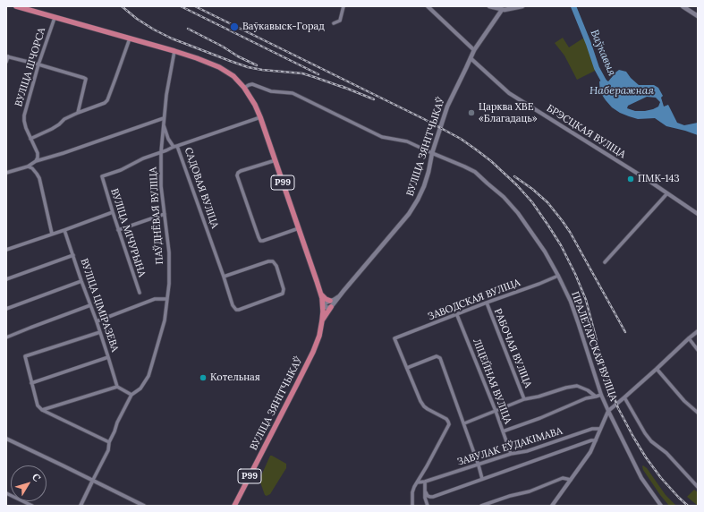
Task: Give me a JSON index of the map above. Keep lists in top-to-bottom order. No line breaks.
{"streets":{"main road":["ВУЛІЦА ЗЯНІТЧЫКАЎ","Р99"],"street":["ВУЛІЦА ШЧОРСА","БРЭСЦКАЯ ВУЛІЦА","САДОВАЯ ВУЛІЦА","ПАЎДНЁВАЯ ВУЛІЦА","ВУЛІЦА МІЧУРЫНА","ЗАВОДСКАЯ ВУЛІЦА","ВУЛІЦА ЦІМІРАЗЕВА","ПРАЛЕТАРСКАЯ ВУЛІЦА","РАБОЧАЯ ВУЛІЦА","ЛІЦЕЙНАЯ ВУЛІЦА","ЗАВУЛАК ЕЎДАКІМАВА"]},"crossings":[["ВУЛІЦА ШЧОРСА","Р99"],["БРЭСЦКАЯ ВУЛІЦА","ВУЛІЦА ЗЯНІТЧЫКАЎ"],["ВУЛІЦА ЗЯНІТЧЫКАЎ","Р99"],["ВУЛІЦА ЗЯНІТЧЫКАЎ","ПРАЛЕТАРСКАЯ ВУЛІЦА"],["Р99","САДОВАЯ ВУЛІЦА"],["Р99","ПАЎДНЁВАЯ ВУЛІЦА"],["ПАЎДНЁВАЯ ВУЛІЦА","ВУЛІЦА МІЧУРЫНА"],["ЗАВОДСКАЯ ВУЛІЦА","ПРАЛЕТАРСКАЯ ВУЛІЦА"],["ЗАВОДСКАЯ ВУЛІЦА","РАБОЧАЯ ВУЛІЦА"],["ЗАВОДСКАЯ ВУЛІЦА","ЛІЦЕЙНАЯ ВУЛІЦА"],["ЛІЦЕЙНАЯ ВУЛІЦА","ЗАВУЛАК ЕЎДАКІМАВА"]],"water":["Ваўкавыя","Наберажная"],"places":["Ваўкавыск-Горад","Царква ХВЕ «Благадаць»","ПМК-143","Котельная"],"north":"top right"}
